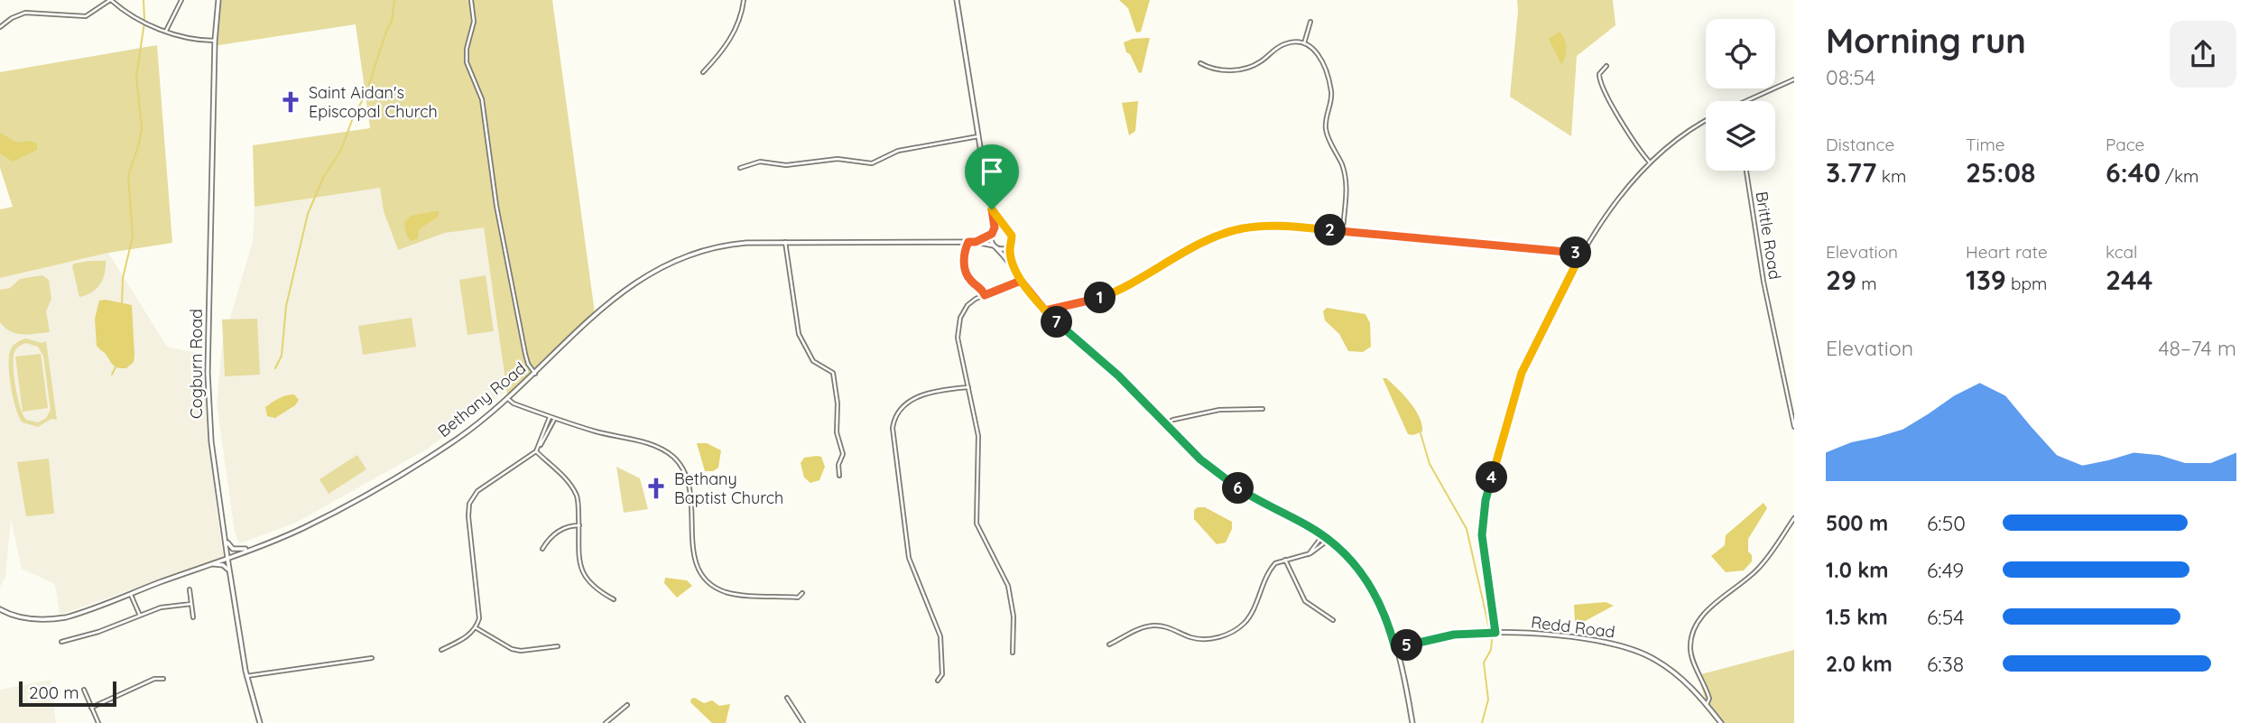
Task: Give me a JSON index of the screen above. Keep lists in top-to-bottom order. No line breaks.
{"streets":{"street":["Brittle Road","Cogburn Road","Bethany Road","Redd Road"]},"crossings":[["Cogburn Road","Bethany Road"]],"places":{"church":["Saint Aidan's Episcopal Church","Bethany Baptist Church"]},"scale_bar":"200 m","page":{"heading":["Morning run","08:54"],"stats":[["Distance","3.77 km"],["Time","25:08"],["Pace","6:40 /km"],["Elevation","29 m"],["Heart rate","139 bpm"],["kcal","244"]],"pins":["2","3","1","7","4","6","5"],"chart":["Elevation","48–74 m"],"list":[{"name":"500 m","note":"6:50"},{"name":"1.0 km","note":"6:49"},{"name":"1.5 km","note":"6:54"},{"name":"2.0 km","note":"6:38"}],"scale":"200 m"}}
